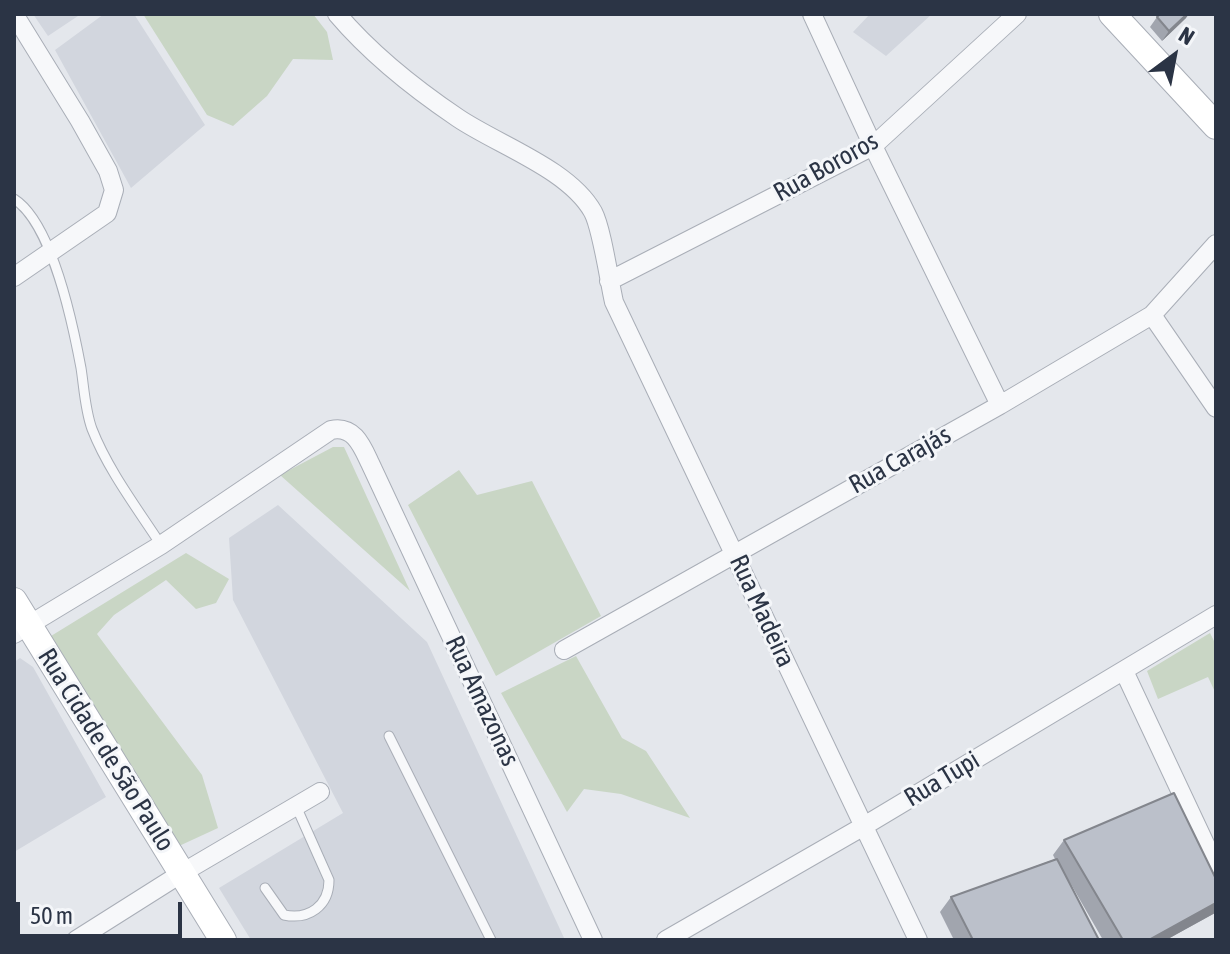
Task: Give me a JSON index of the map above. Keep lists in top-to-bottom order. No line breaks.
{"streets":{"street":["Rua Bororos","Rua Carajás","Rua Madeira","Rua Amazonas","Rua Cidade de São Paulo","Rua Tupi"]},"crossings":[["Rua Bororos","Rua Madeira"],["Rua Carajás","Rua Madeira"],["Rua Madeira","Rua Tupi"]],"scale_bar":"50 m","north":"top right"}
